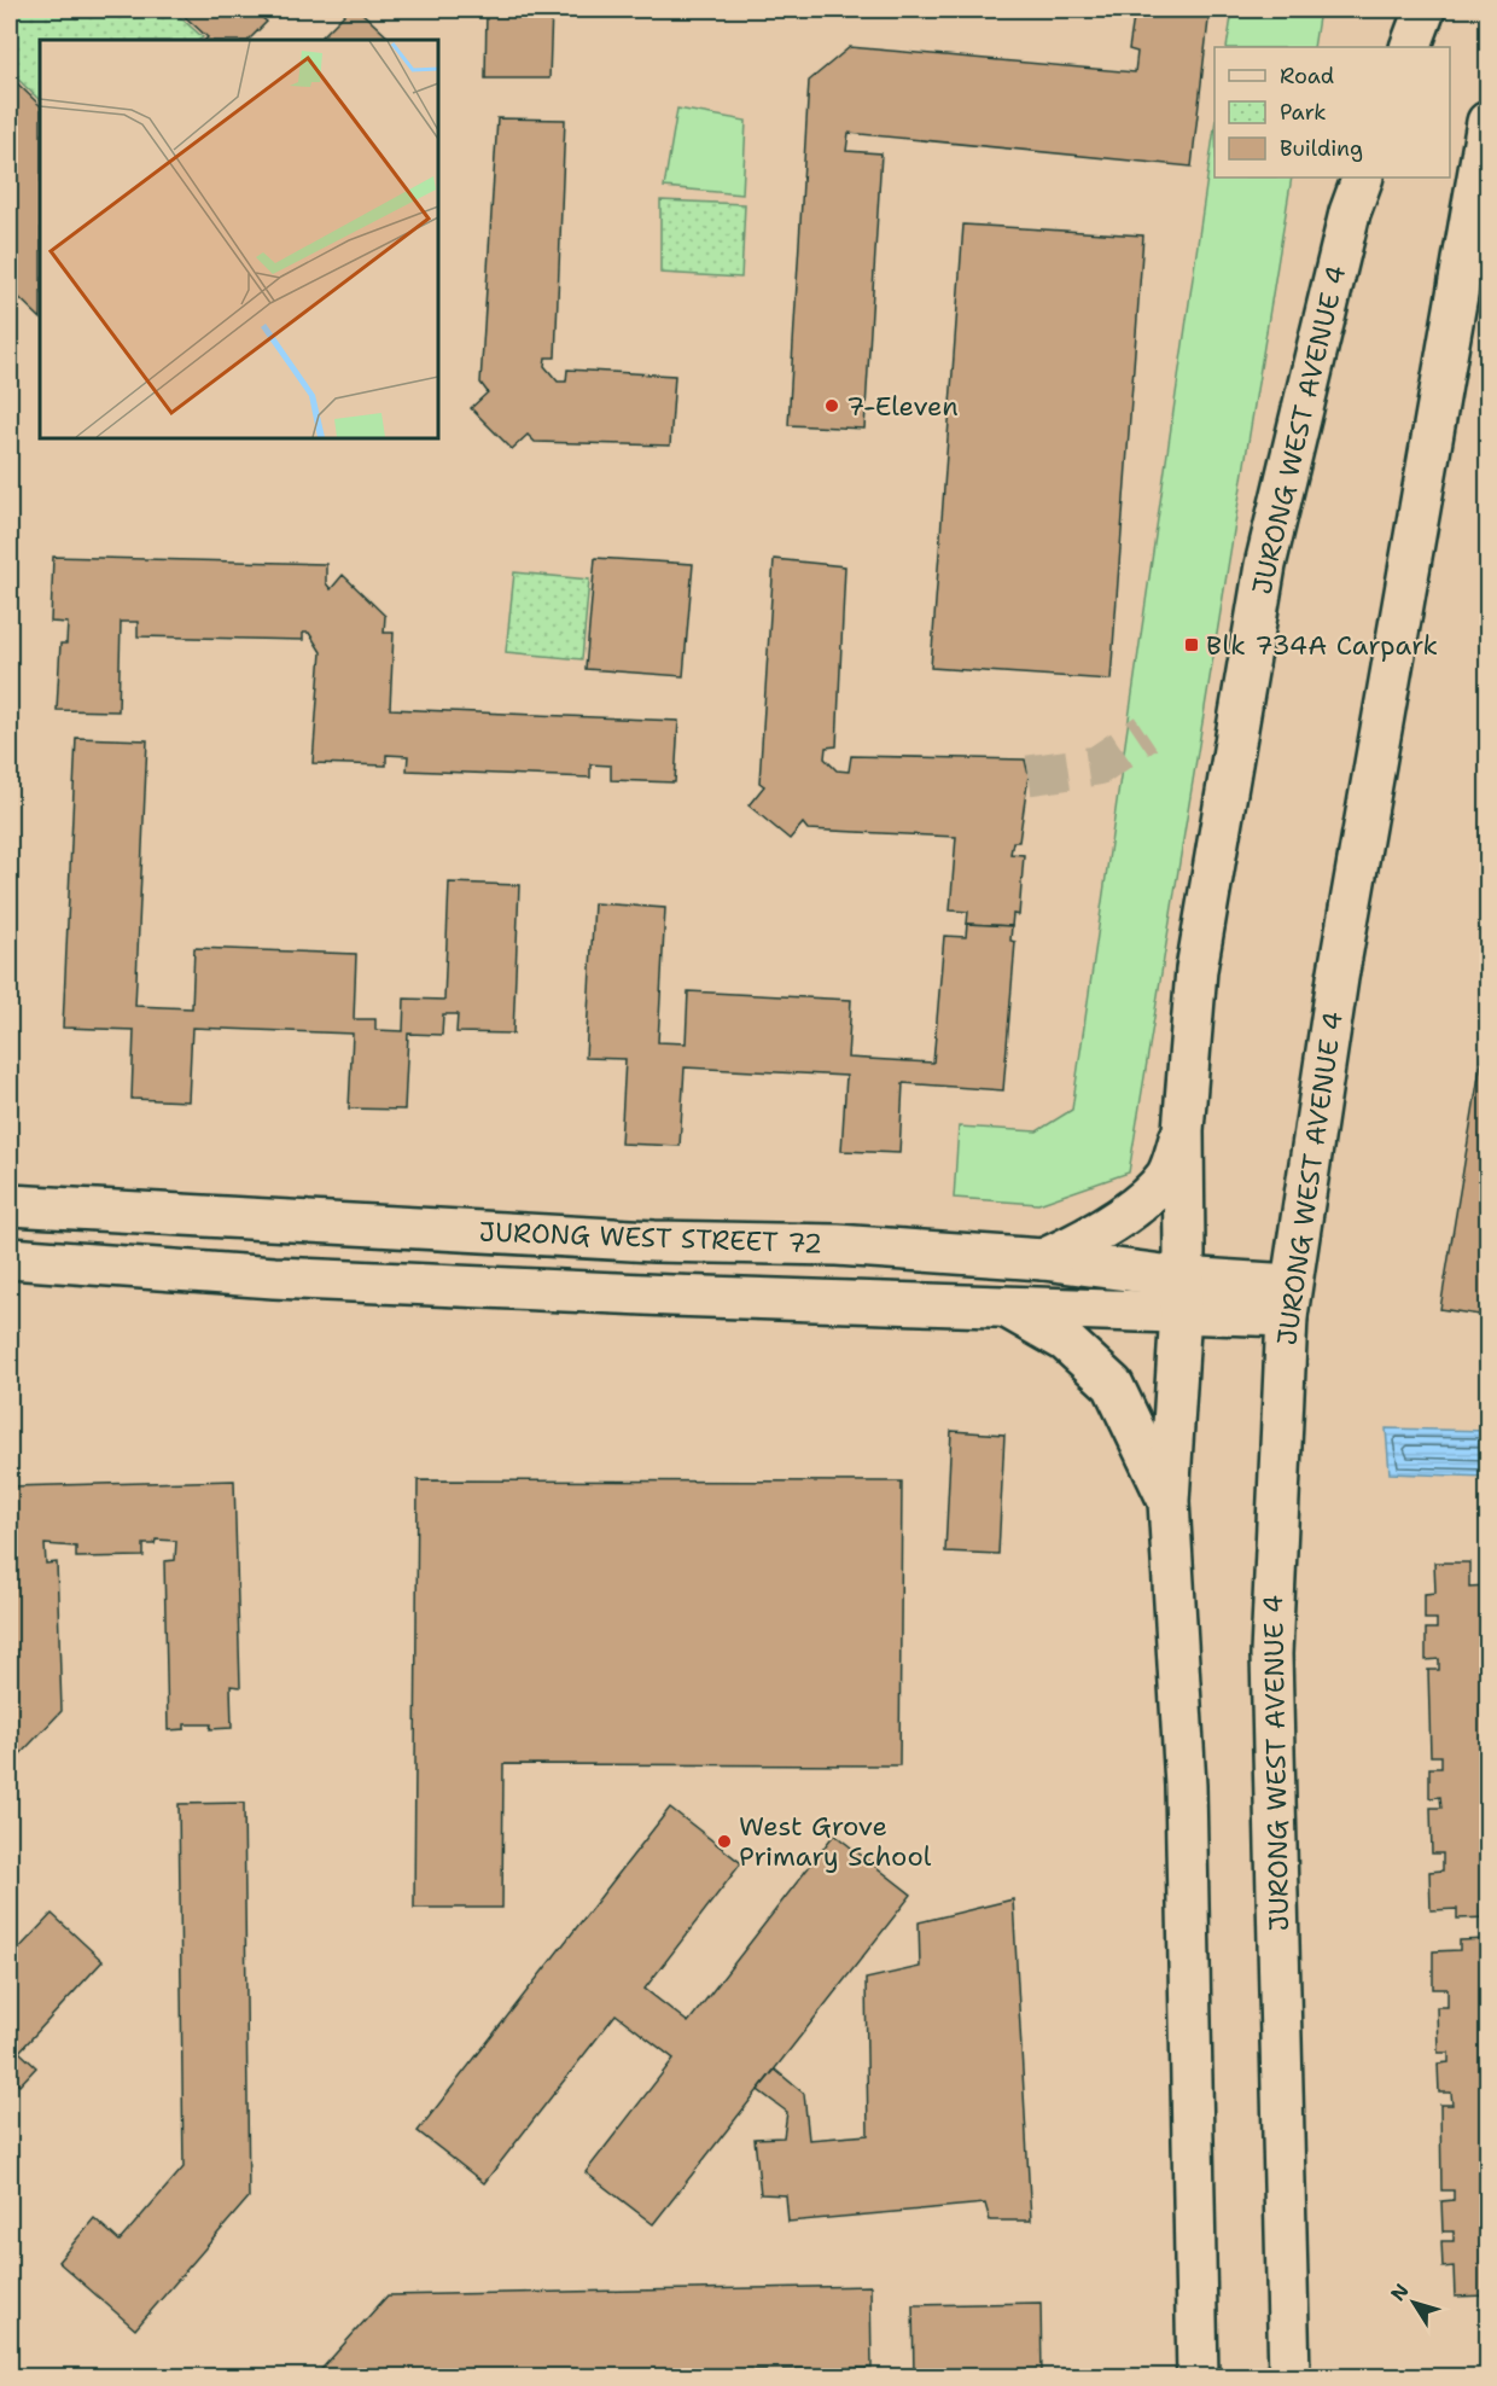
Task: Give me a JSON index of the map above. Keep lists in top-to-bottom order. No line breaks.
{"streets":{"main road":["JURONG WEST AVENUE 4","JURONG WEST STREET 72"]},"crossings":[["JURONG WEST AVENUE 4","JURONG WEST STREET 72"]],"places":{"other":["7-Eleven","West Grove Primary School"],"transit":["Blk 734A Carpark"]},"legend":["Road","Park","Building"],"north":"top left"}
